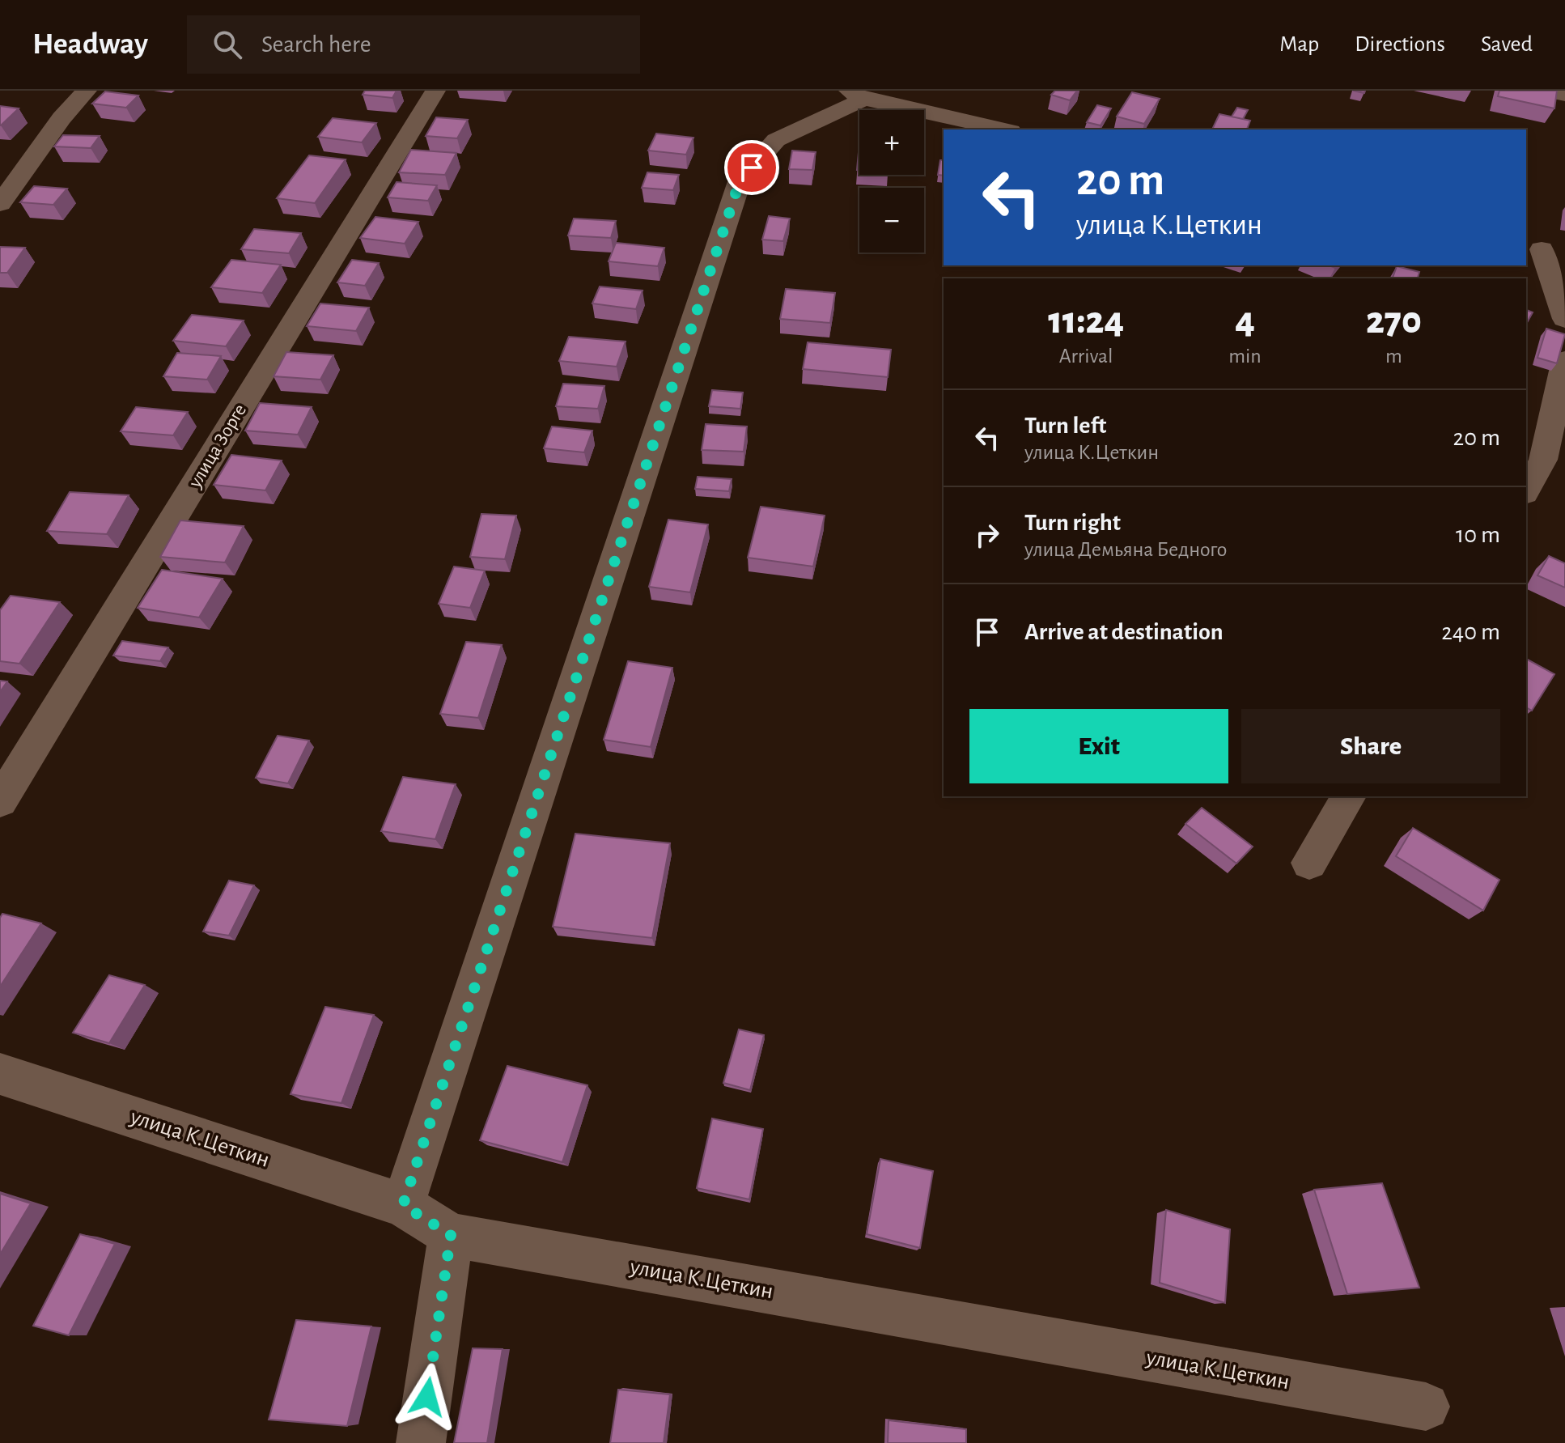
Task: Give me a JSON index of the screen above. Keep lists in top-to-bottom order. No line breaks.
{"streets":{"street":["улица Зорге","улица К.Цеткин"]},"page":{"header":"Headway","search":"Search here","nav":["Map","Directions","Saved"],"map_buttons":["+","−"],"turn":["20 m","улица К.Цеткин"],"eta":["11:24","Arrival","4","min","270","m"],"list":[{"name":"Turn left","note":"улица К.Цеткин","value":"20 m"},{"name":"Turn right","note":"улица Демьяна Бедного","value":"10 m"},{"name":"Arrive at destination","value":"240 m"}],"buttons":["Exit","Share"]}}
